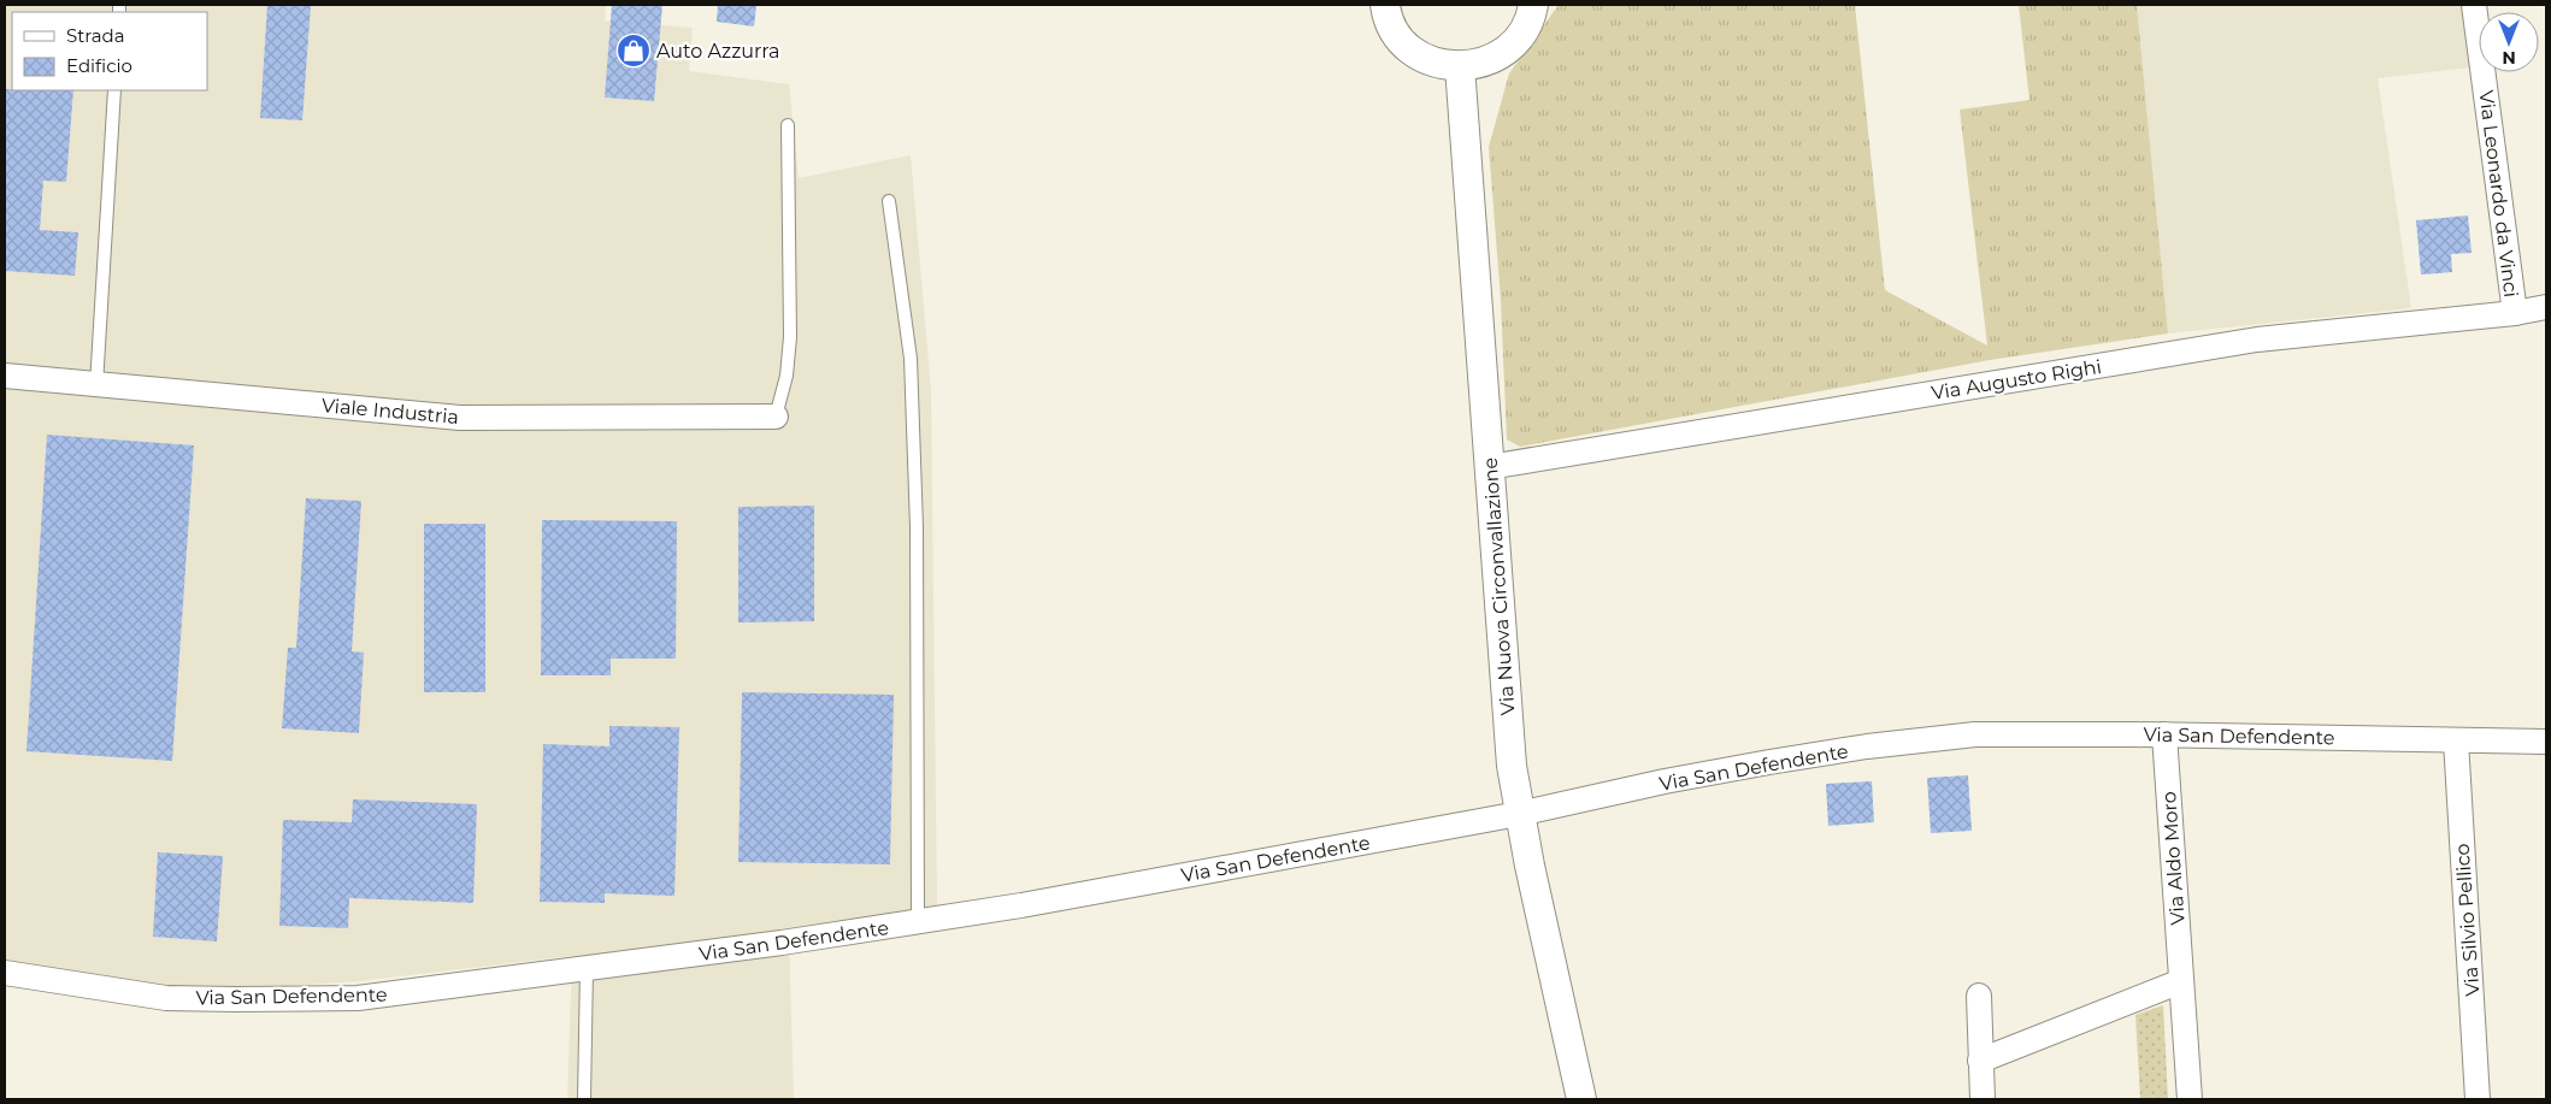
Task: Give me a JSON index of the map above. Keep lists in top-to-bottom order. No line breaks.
{"streets":{"street":["Via Leonardo da Vinci","Via Augusto Righi","Viale Industria","Via Nuova Circonvallazione","Via San Defendente","Via Aldo Moro","Via Silvio Pellico"]},"crossings":[["Via Leonardo da Vinci","Via Augusto Righi"],["Via Augusto Righi","Via Nuova Circonvallazione"],["Via Nuova Circonvallazione","Via San Defendente"],["Via San Defendente","Via Aldo Moro"],["Via San Defendente","Via Silvio Pellico"]],"places":{"shop":["Auto Azzurra"]},"legend":["Strada","Edificio"],"north":"bottom"}
